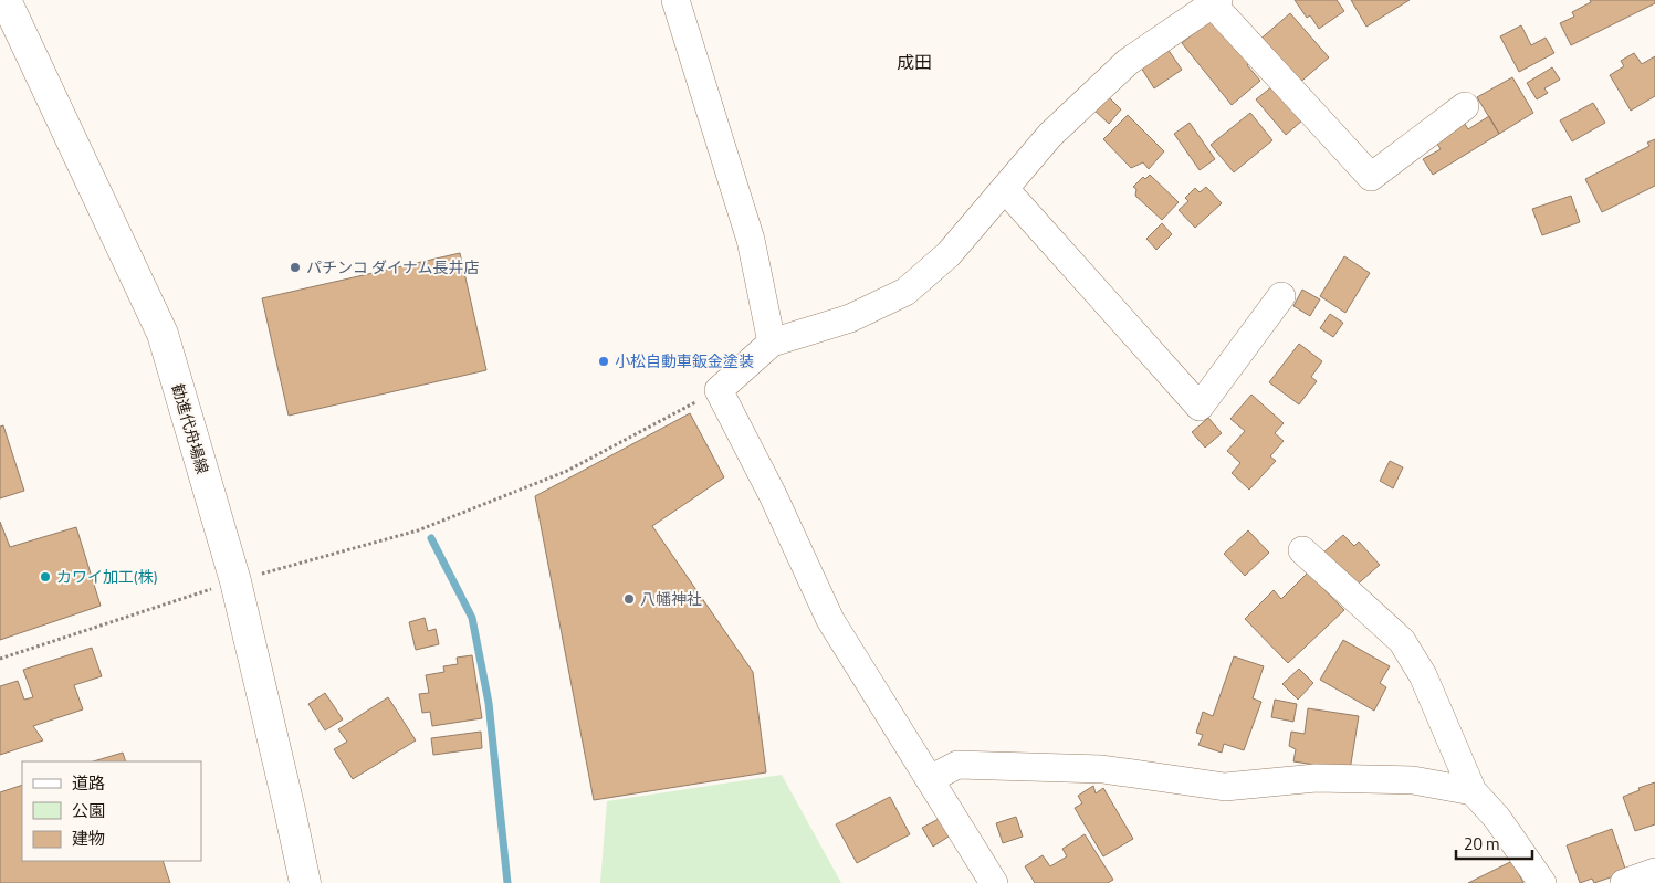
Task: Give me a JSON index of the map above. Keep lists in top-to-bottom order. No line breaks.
{"streets":{"main road":["勧進代舟場線"]},"districts":["成田"],"places":["パチンコ ダイナム長井店","小松自動車鈑金塗装","カワイ加工(株)","八幡神社"],"legend":["道路","公園","建物"],"scale_bar":"20 m"}
